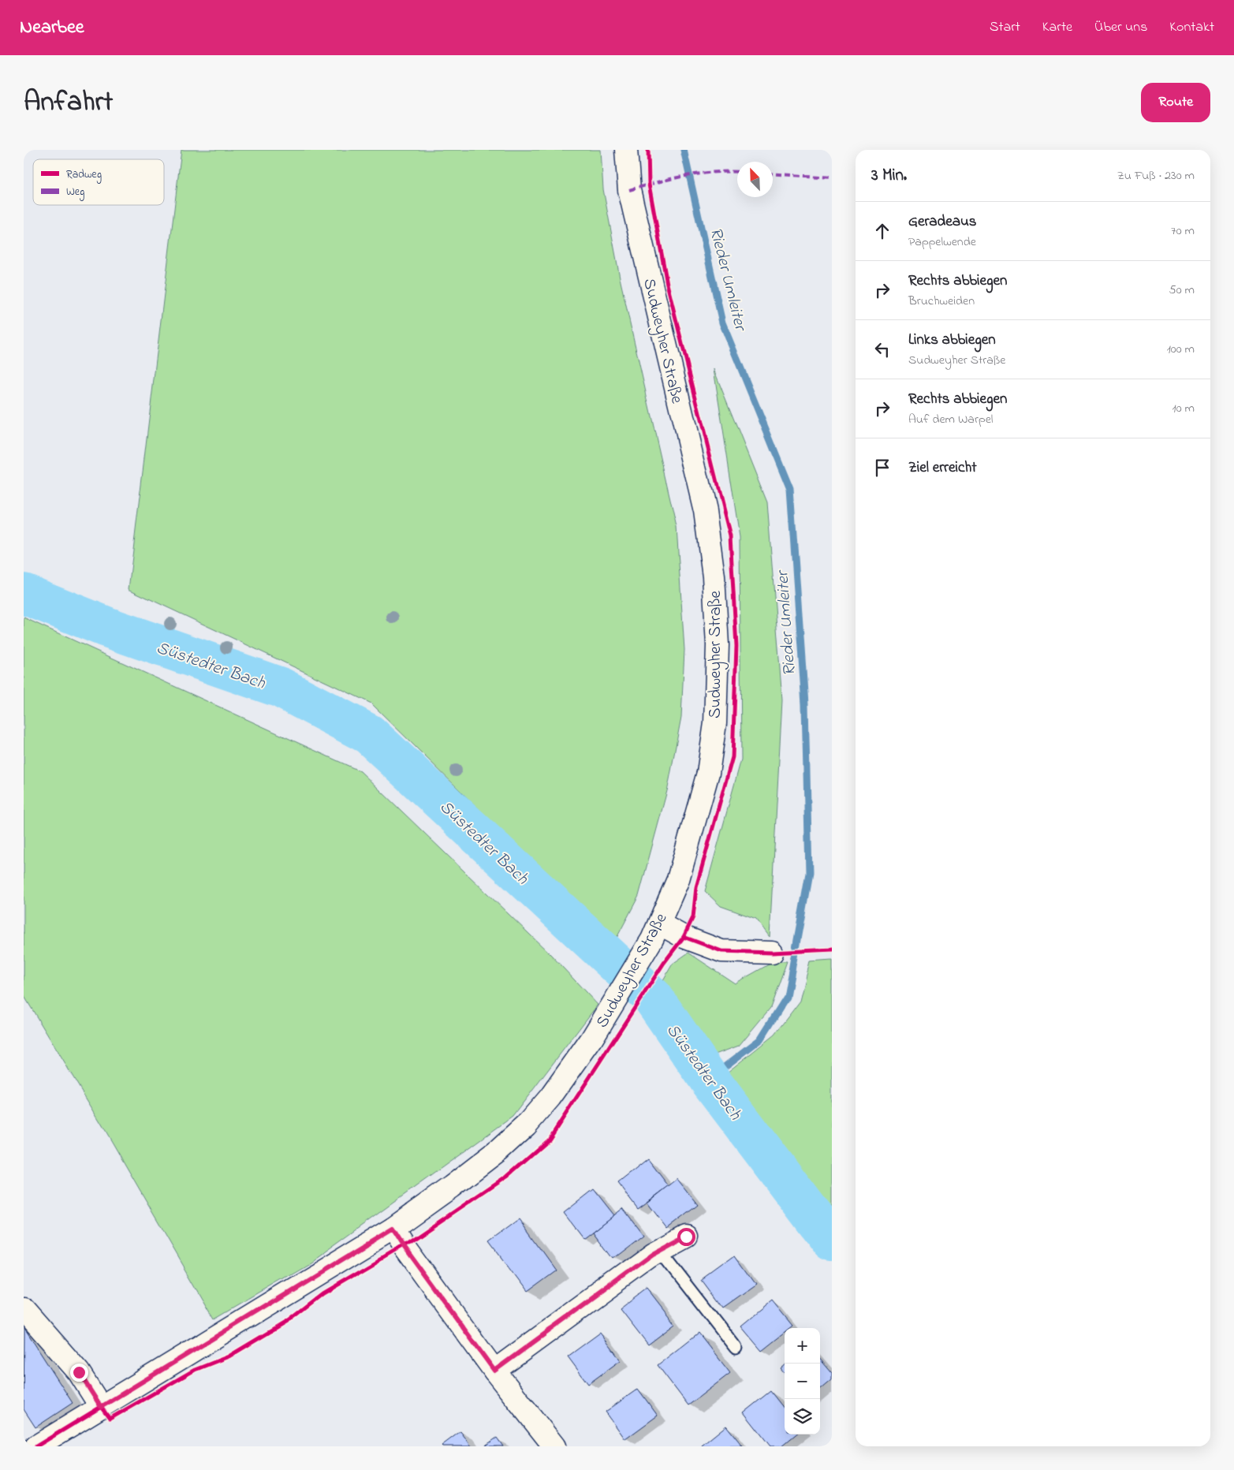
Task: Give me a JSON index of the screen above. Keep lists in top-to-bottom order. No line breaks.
{"streets":{"street":["Sudweyher Straße"]},"water":["Rieder Umleiter","Süstedter Bach"],"legend":["Radweg","Weg"],"north":"top left","page":{"header":"Nearbee","nav":["Start","Karte","Über uns","Kontakt"],"title":"Anfahrt","buttons":"Route","heading":["3 Min.","Zu Fuß · 230 m"],"list":[["Geradeaus","Pappelwende","70 m"],["Rechts abbiegen","Bruchweiden","50 m"],["Links abbiegen","Sudweyher Straße","100 m"],["Rechts abbiegen","Auf dem Warpel","10 m"],"Ziel erreicht"],"map_buttons":["+","−"]}}
